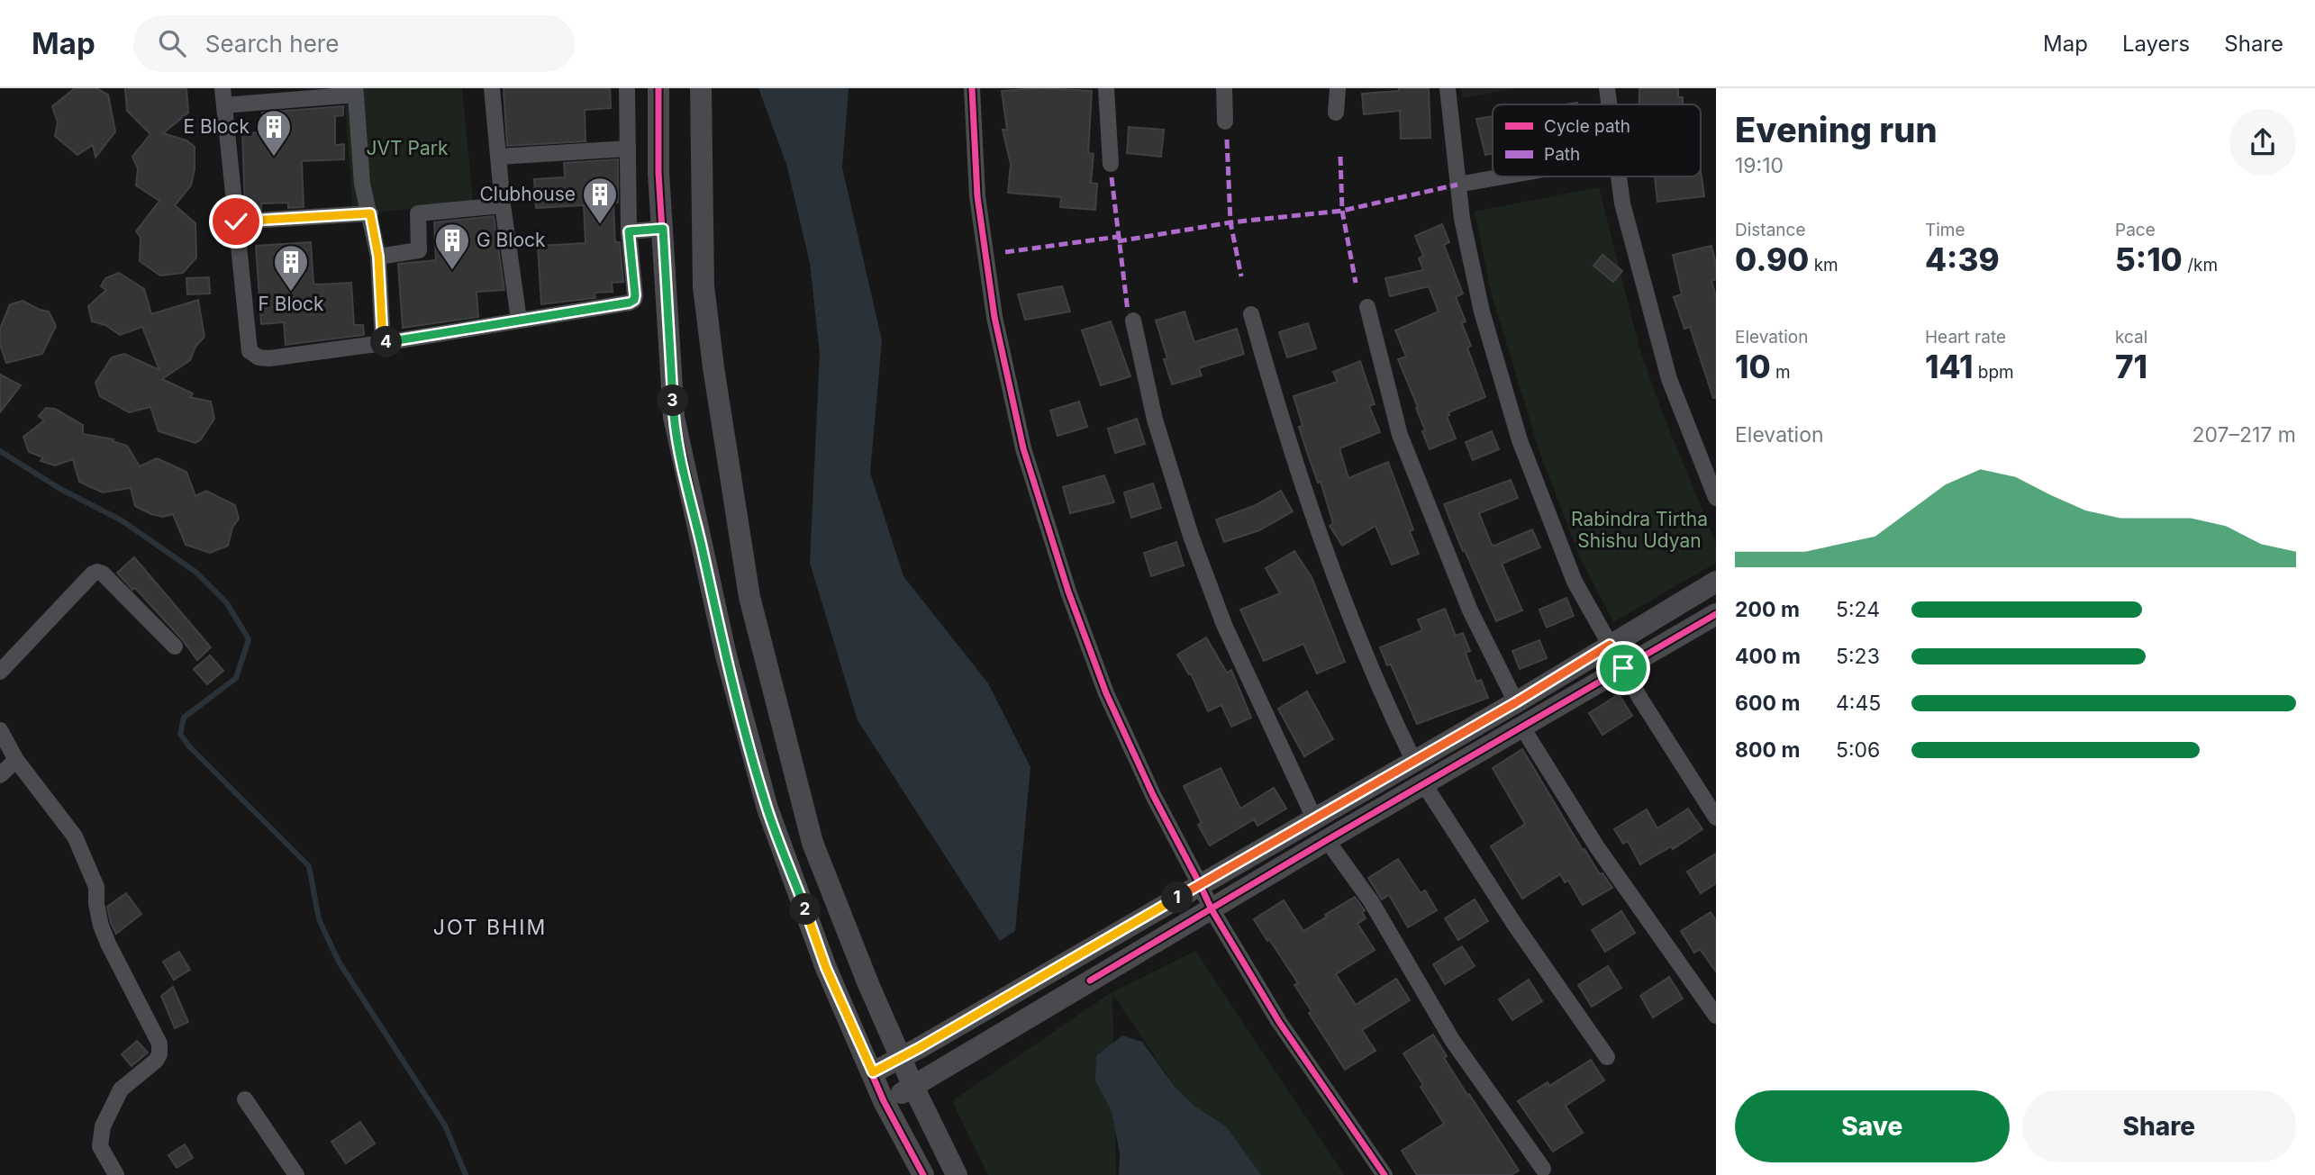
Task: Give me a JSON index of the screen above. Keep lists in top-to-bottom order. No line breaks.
{"districts":["JOT BHIM"],"parks":["JVT Park","Rabindra Tirtha Shishu Udyan"],"places":{"building":["E Block","Clubhouse","G Block","F Block"]},"legend":["Cycle path","Path"],"page":{"header":"Map","search":"Search here","nav":["Map","Layers","Share"],"heading":["Evening run","19:10"],"stats":[["Distance","0.90 km"],["Time","4:39"],["Pace","5:10 /km"],["Elevation","10 m"],["Heart rate","141 bpm"],["kcal","71"]],"pins":["4","3","1","2"],"chart":["Elevation","207–217 m"],"list":[{"name":"200 m","note":"5:24"},{"name":"400 m","note":"5:23"},{"name":"600 m","note":"4:45"},{"name":"800 m","note":"5:06"}],"buttons":["Save","Share"]}}
